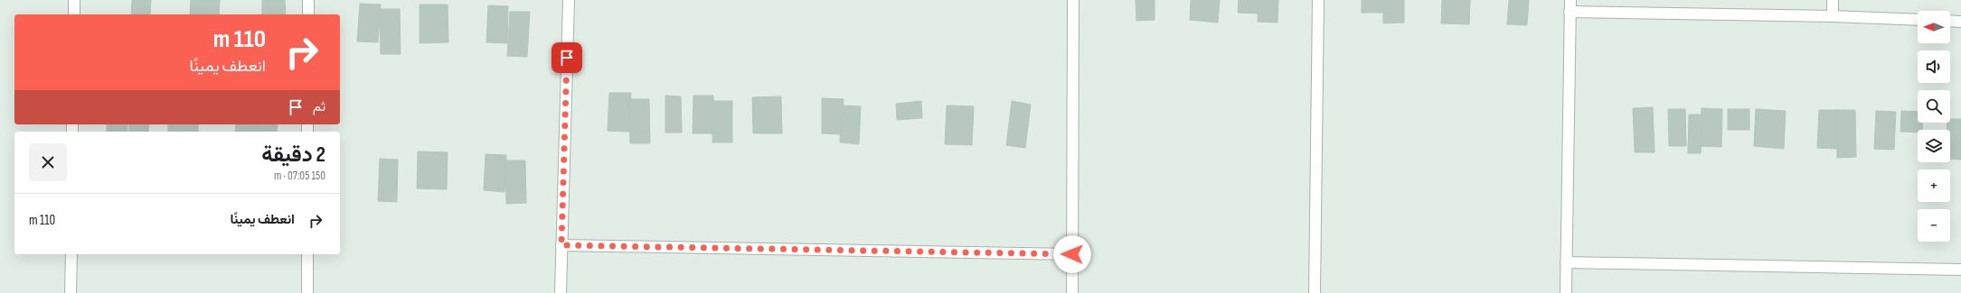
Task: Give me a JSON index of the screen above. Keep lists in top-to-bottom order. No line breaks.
{"north":"left","page":{"map_buttons":["+","−"],"turn":["110 m","انعطف يمينًا"],"then":"ثم","heading":["2 دقيقة","150 m · 07:05"],"list":[{"name":"انعطف يمينًا","value":"110 m"}]}}
